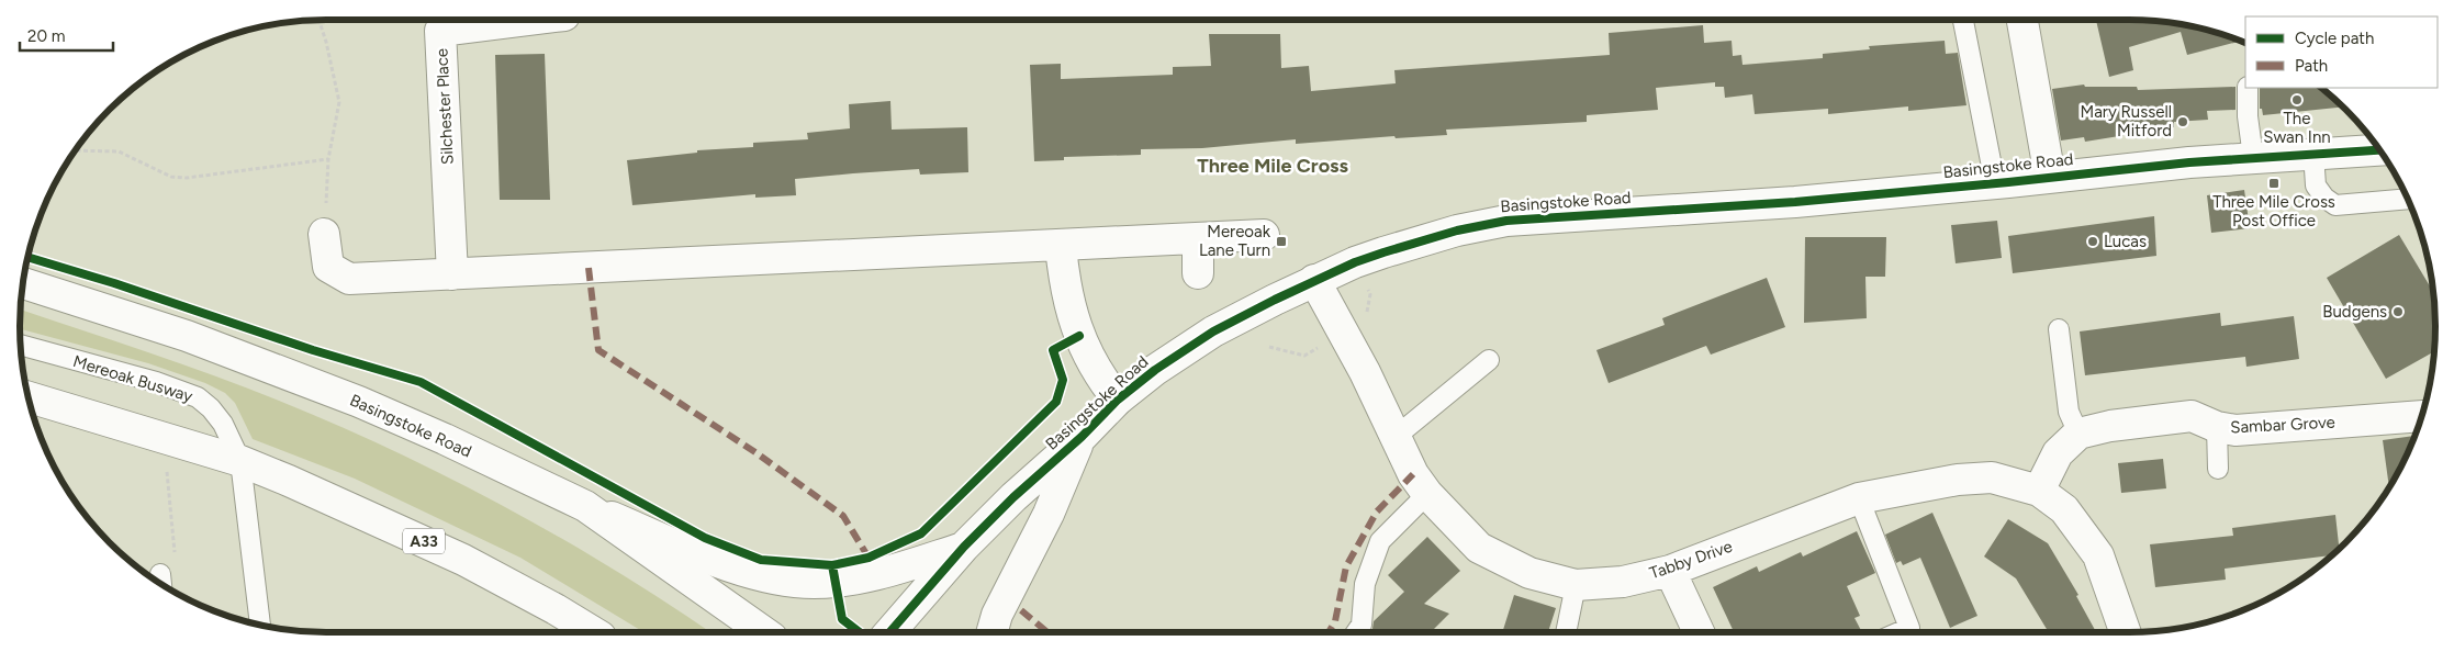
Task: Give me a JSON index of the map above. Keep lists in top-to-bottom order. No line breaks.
{"streets":{"main road":["Silchester Place","Basingstoke Road","Sambar Grove","A33","Tabby Drive"],"lane":["Mereoak Busway"]},"crossings":[["Basingstoke Road","Tabby Drive"],["Mereoak Busway","A33"]],"districts":["Three Mile Cross"],"places":{"other":["The Swan Inn","Mary Russell Mitford","Lucas","Budgens"],"transit":["Three Mile Cross Post Office","Mereoak Lane Turn"]},"legend":["Cycle path","Path"],"scale_bar":"20 m"}
